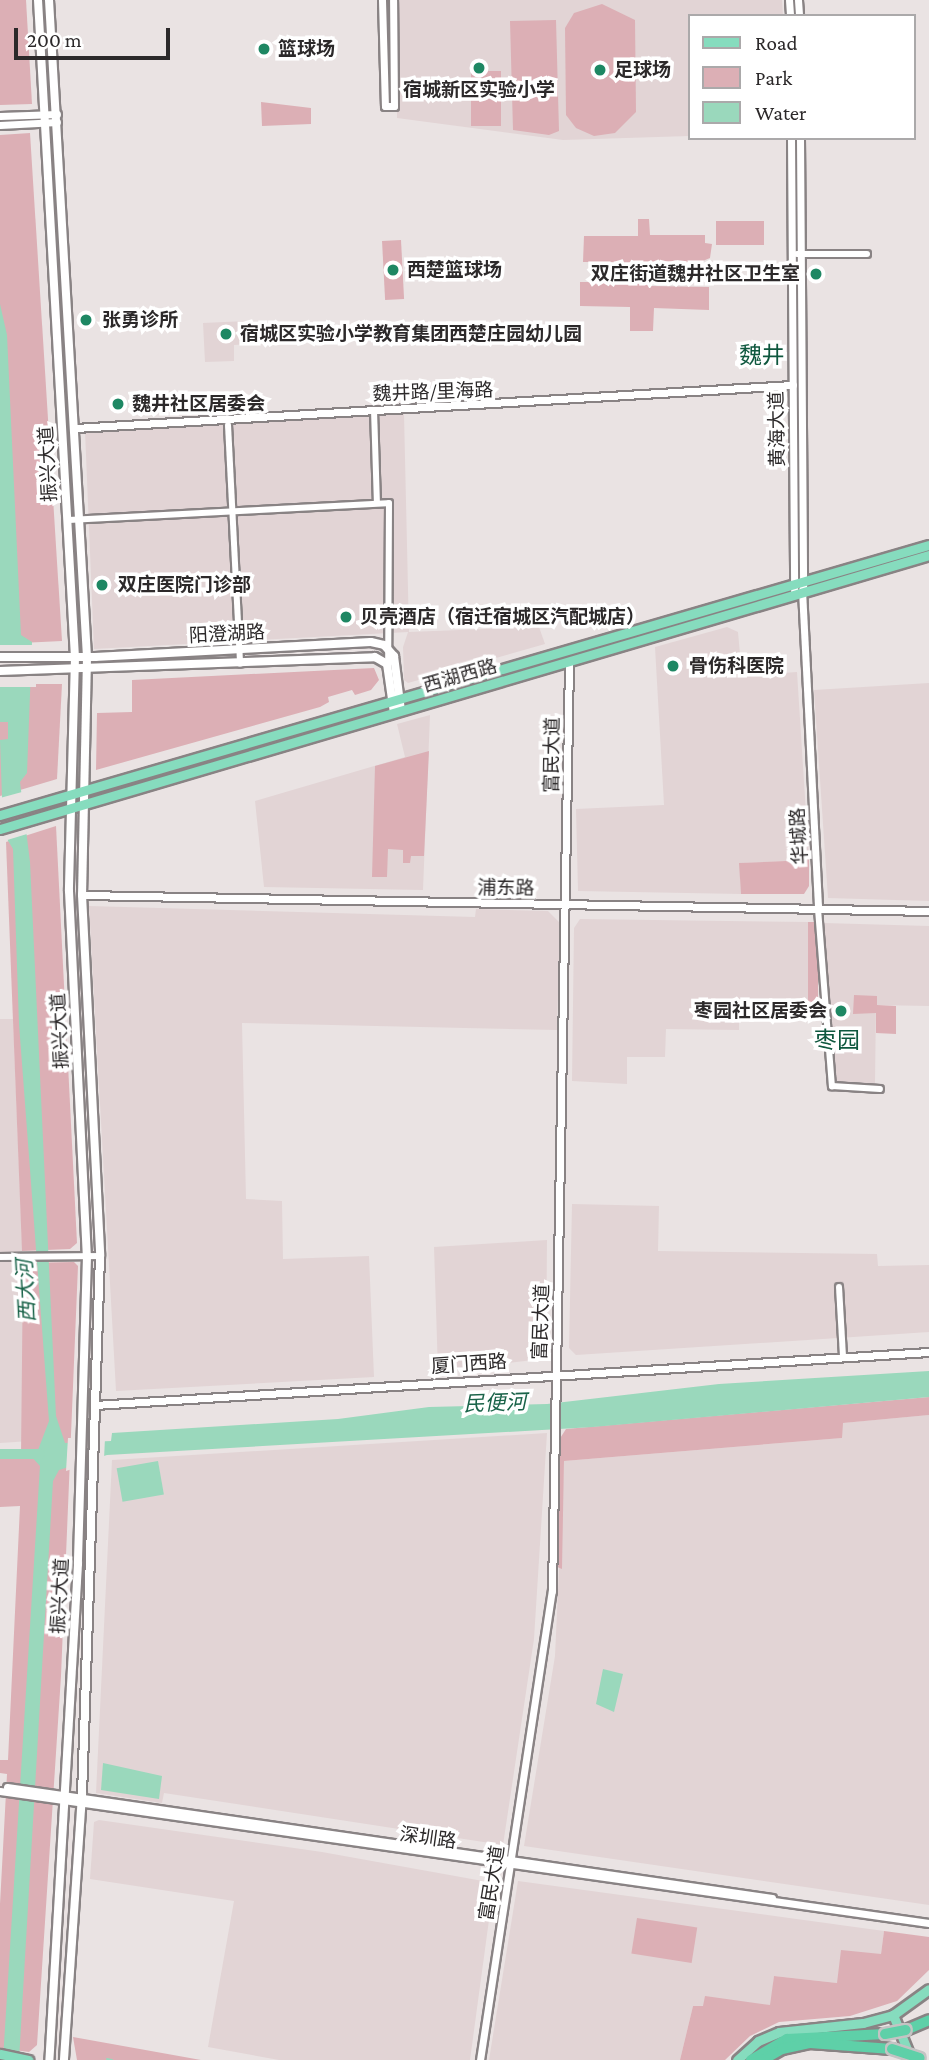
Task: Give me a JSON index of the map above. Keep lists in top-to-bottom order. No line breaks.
{"streets":{"main road":["振兴大道","阳澄湖路","西湖西路"],"street":["魏井路/里海路","黄海大道","富民大道","华城路","浦东路","厦门西路","深圳路"]},"crossings":[["魏井路/里海路","黄海大道"],["魏井路/里海路","振兴大道"],["黄海大道","西湖西路"],["黄海大道","华城路"],["振兴大道","阳澄湖路"],["振兴大道","西湖西路"],["振兴大道","浦东路"],["振兴大道","厦门西路"],["振兴大道","深圳路"],["西湖西路","富民大道"],["西湖西路","华城路"],["富民大道","浦东路"],["富民大道","厦门西路"],["富民大道","深圳路"],["华城路","浦东路"]],"districts":["魏井","枣园"],"water":["西大河","民便河"],"places":["篮球场","宿城新区实验小学","足球场","西楚篮球场","双庄街道魏井社区卫生室","张勇诊所","宿城区实验小学教育集团西楚庄园幼儿园","魏井社区居委会","双庄医院门诊部","贝壳酒店（宿迁宿城区汽配城店）","骨伤科医院","枣园社区居委会"],"legend":["Road","Park","Water"],"scale_bar":"200 m"}
